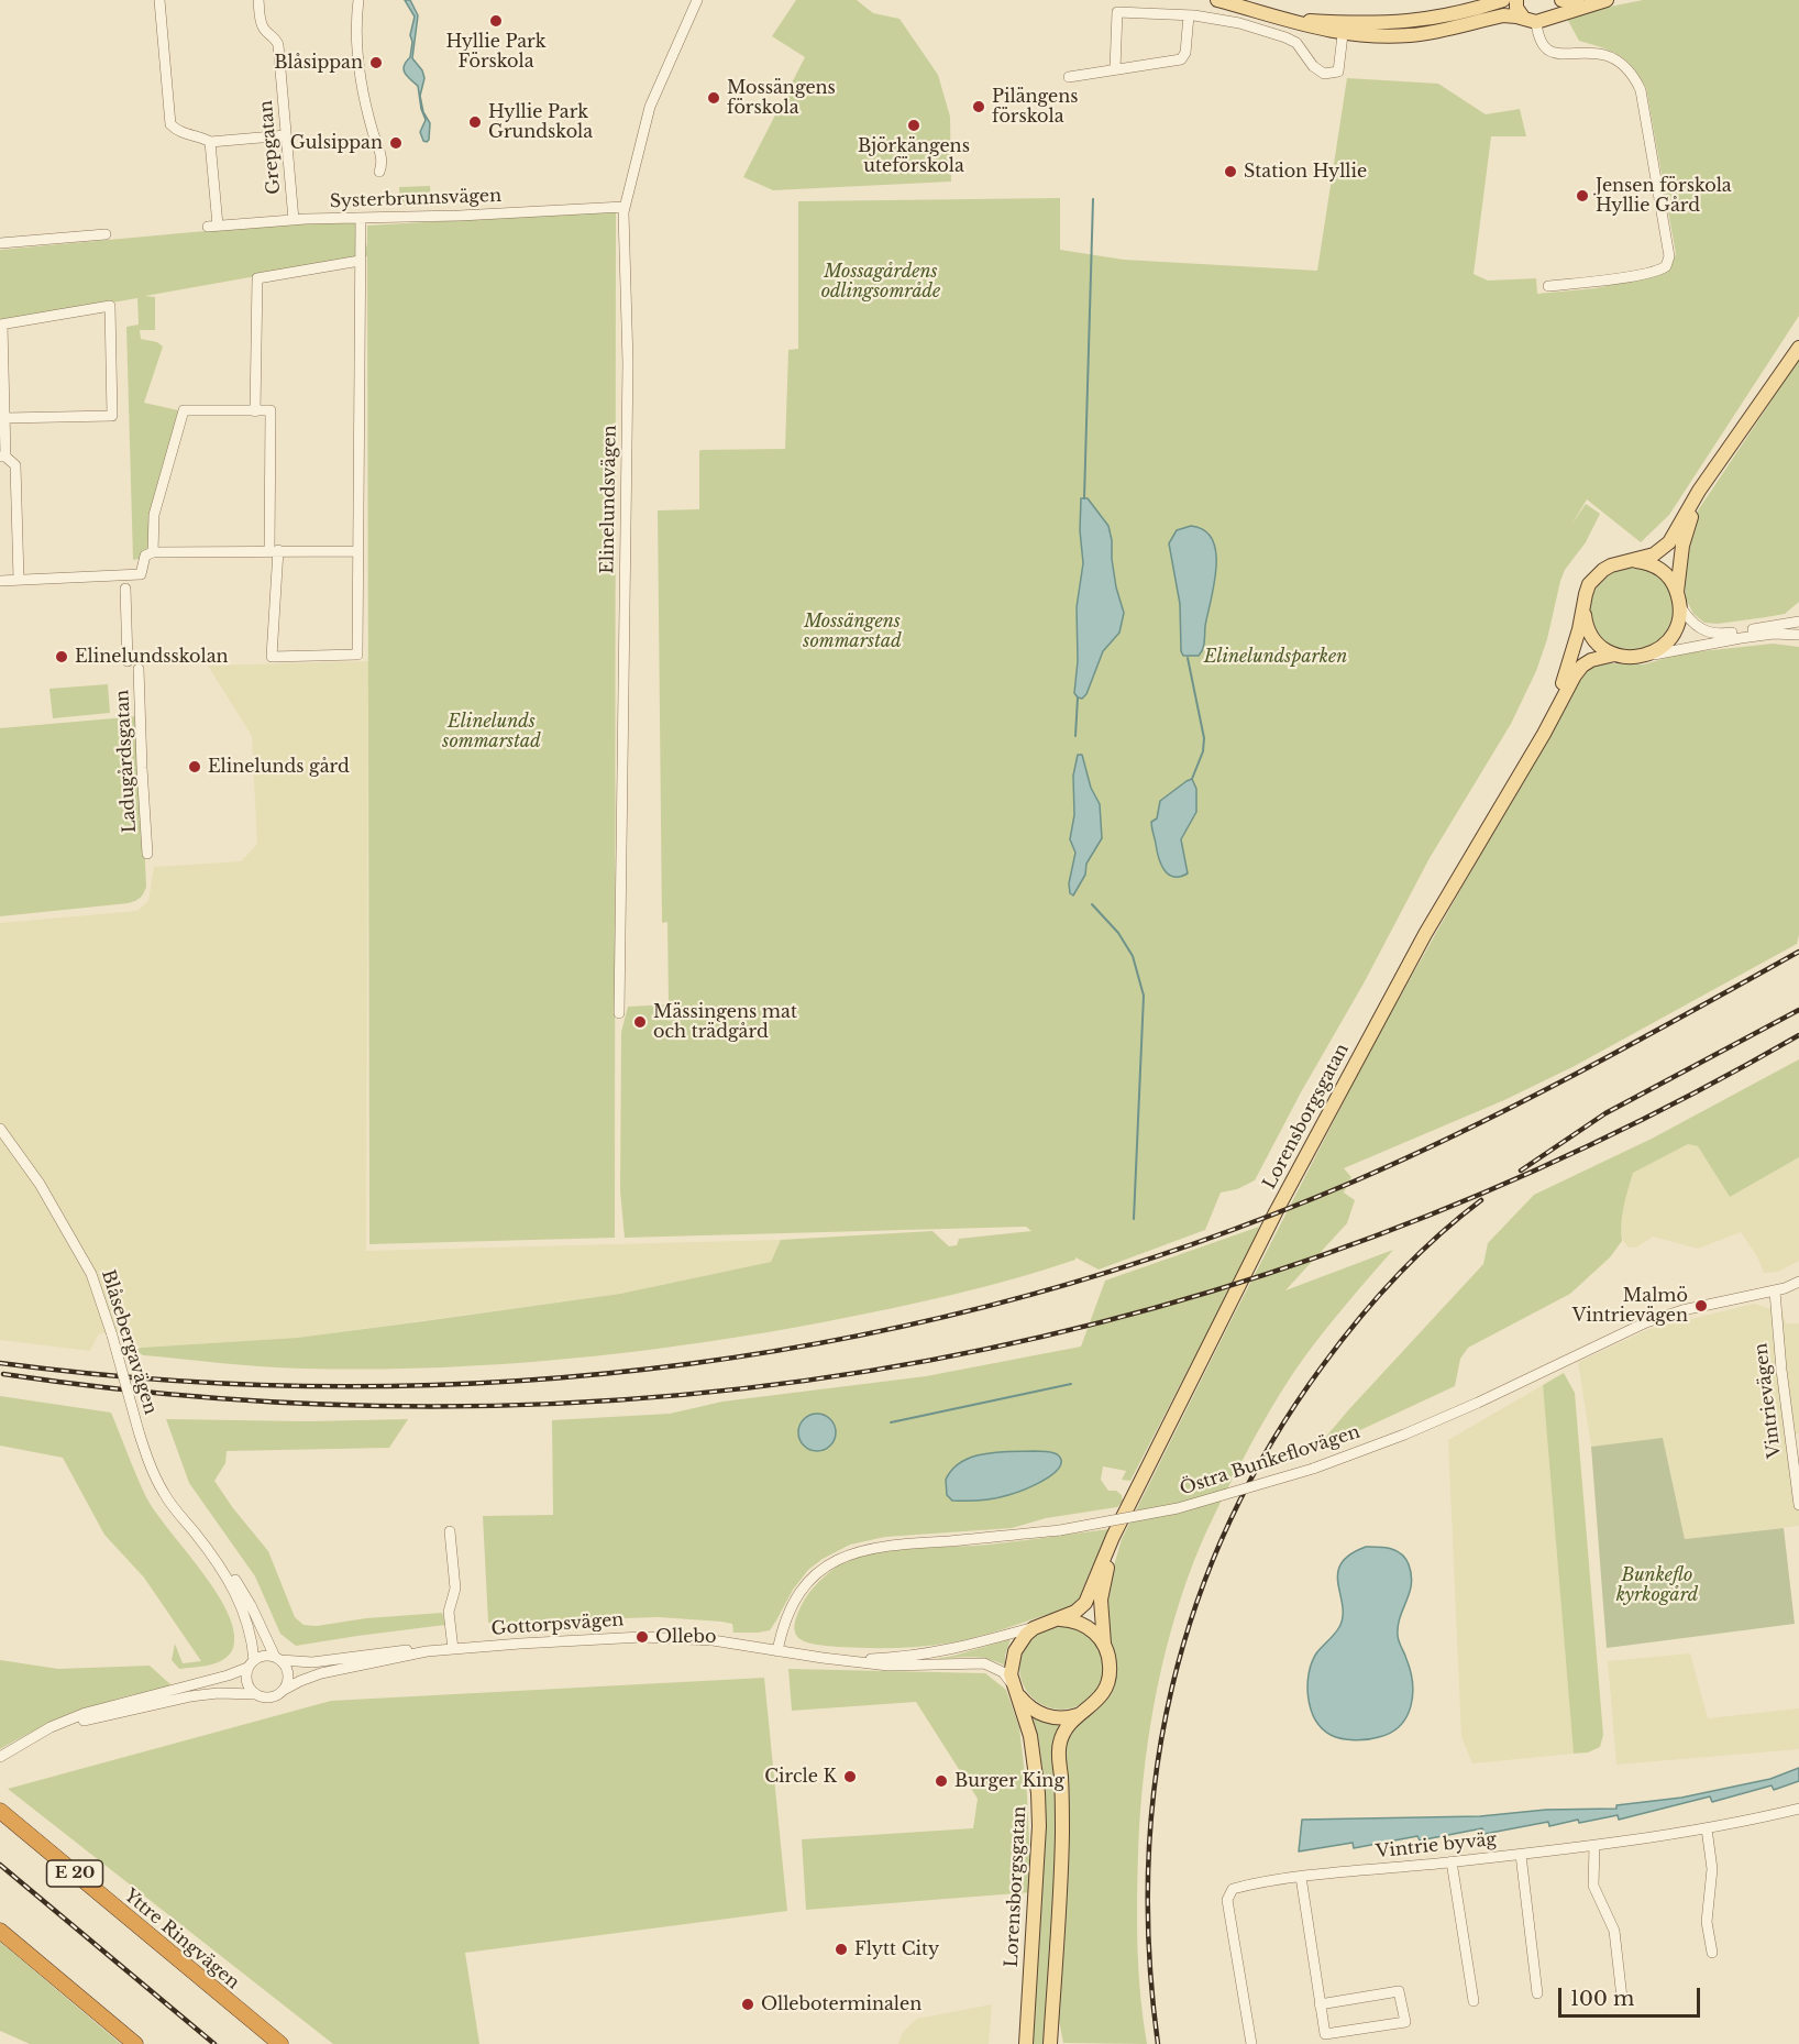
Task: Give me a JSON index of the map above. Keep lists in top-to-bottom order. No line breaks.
{"streets":{"highway":["E 20","Yttre Ringvägen"],"main road":["Lorensborgsgatan"],"street":["Grepgatan","Systerbrunnsvägen","Elinelundsvägen","Ladugårdsgatan","Blåsebergavägen","Vintrievägen","Östra Bunkeflovägen","Gottorpsvägen","Vintrie byväg"]},"crossings":[["Grepgatan","Systerbrunnsvägen"],["Systerbrunnsvägen","Elinelundsvägen"],["Lorensborgsgatan","Gottorpsvägen"],["Blåsebergavägen","Gottorpsvägen"],["Vintrievägen","Östra Bunkeflovägen"],["Östra Bunkeflovägen","Gottorpsvägen"]],"parks":["Mossagårdens odlingsområde","Mossängens sommarstad","Elinelundsparken","Elinelunds sommarstad","Bunkeflo kyrkogård"],"places":["Hyllie Park Förskola","Blåsippan","Mossängens förskola","Pilängens förskola","Hyllie Park Grundskola","Björkängens uteförskola","Gulsippan","Station Hyllie","Jensen förskola Hyllie Gård","Elinelundsskolan","Elinelunds gård","Mässingens mat och trädgård","Malmö Vintrievägen","Ollebo","Circle K","Burger King","Flytt City","Olleboterminalen"],"scale_bar":"100 m"}
